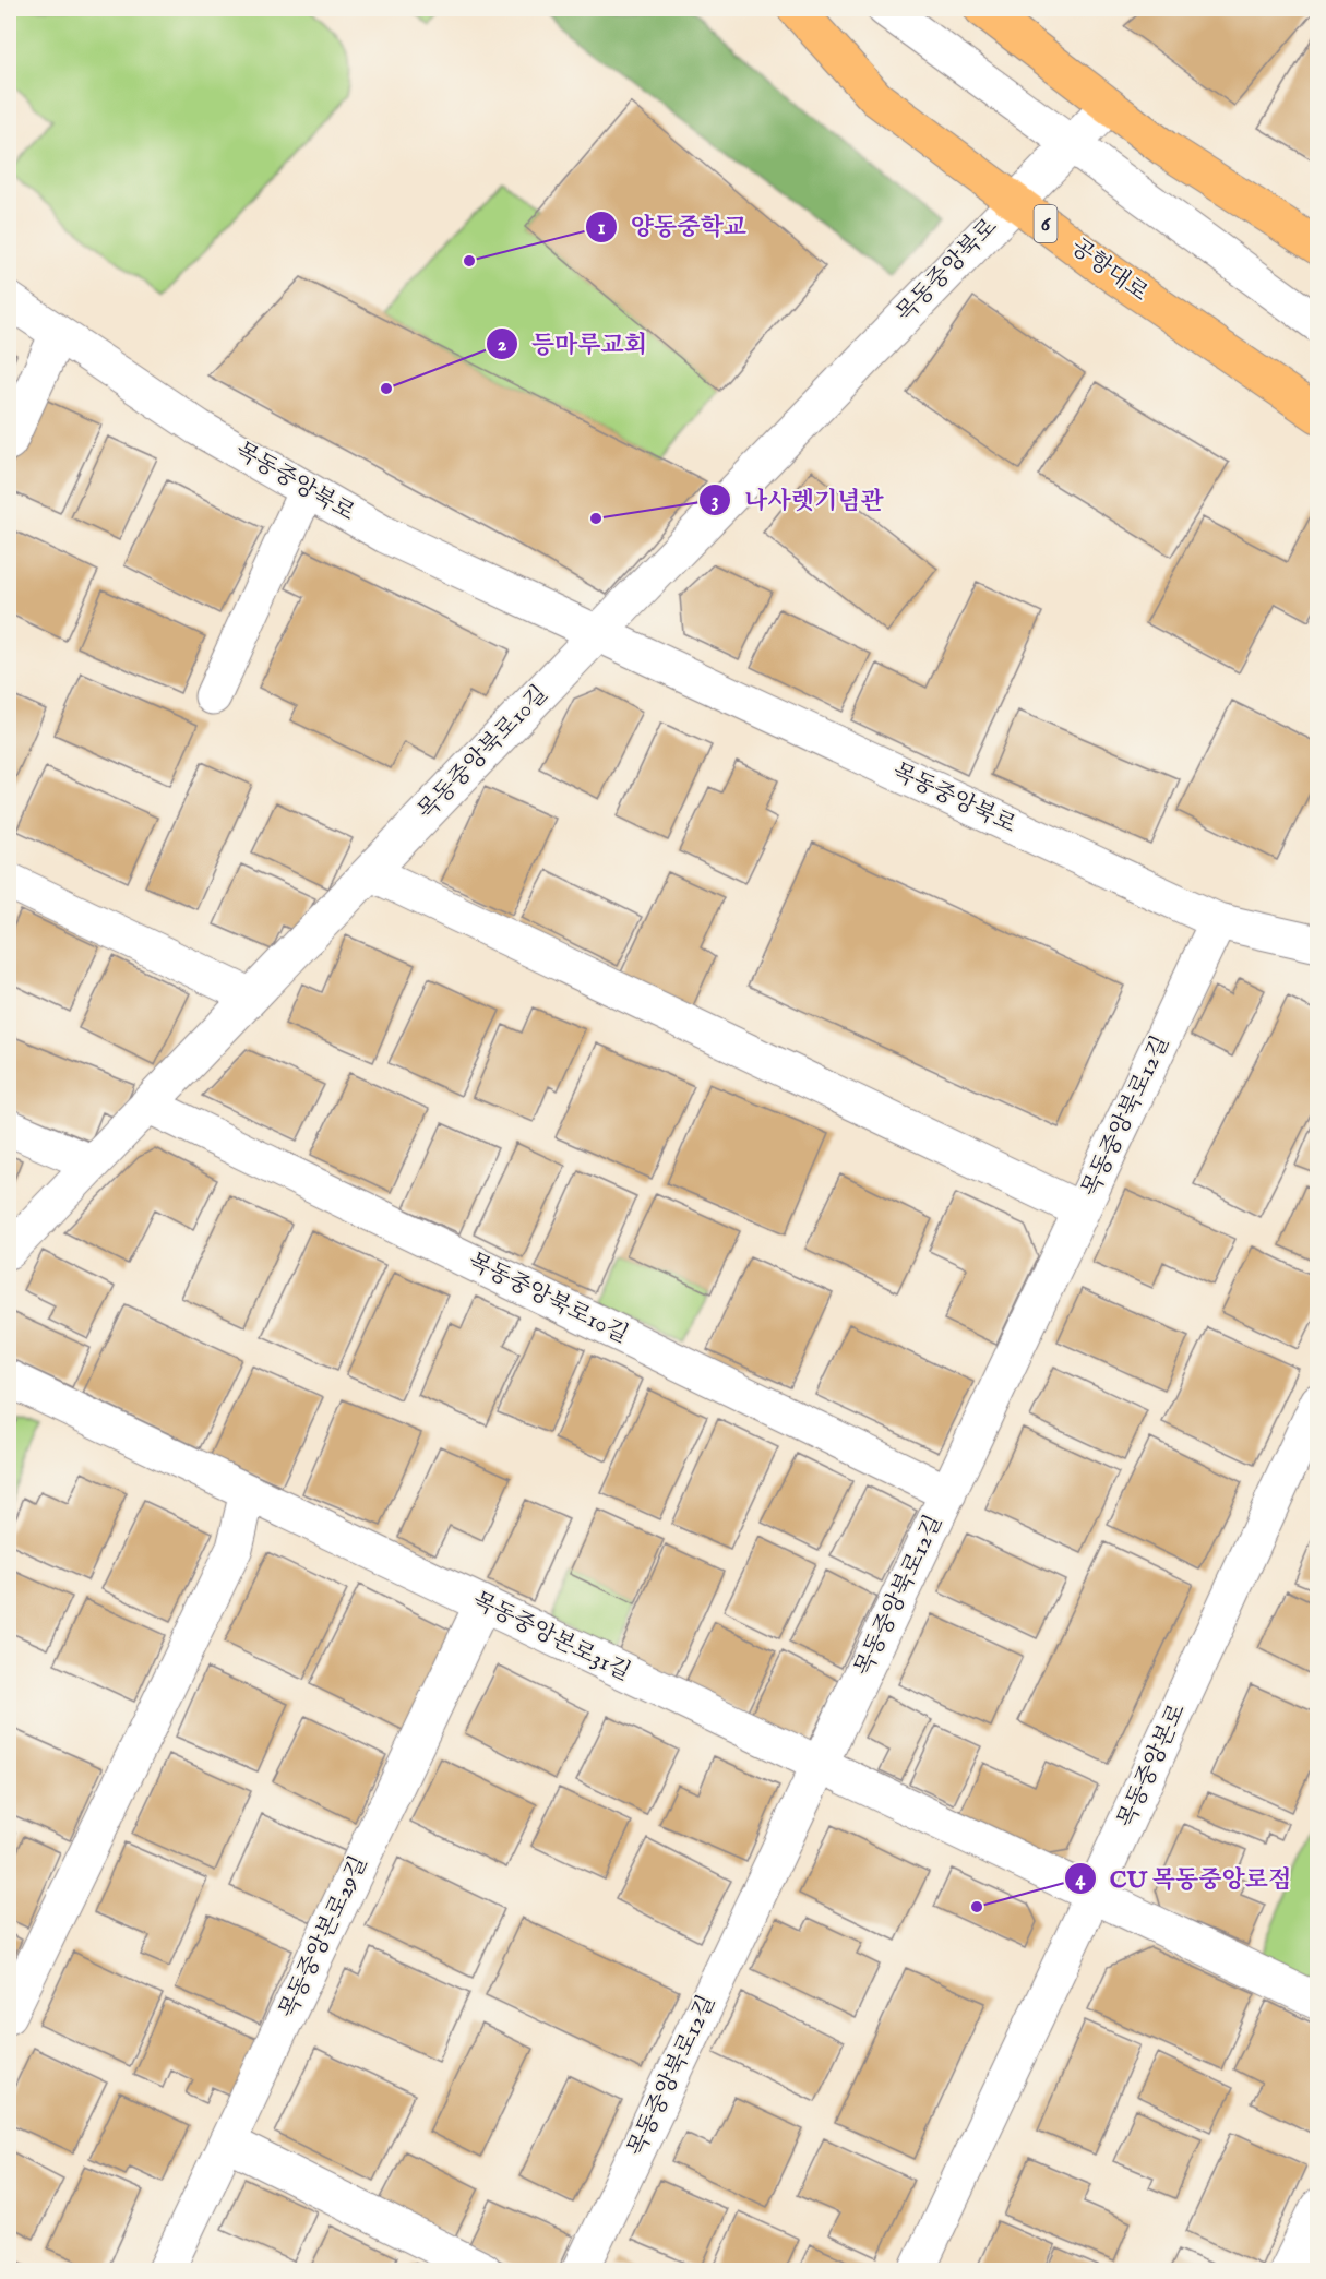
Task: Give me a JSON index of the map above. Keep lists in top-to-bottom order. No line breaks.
{"streets":{"main road":["6","공항대로"],"street":["목동중앙북로","목동중앙북로10길","목동중앙북로12길","목동중앙본로31길","목동중앙본로","목동중앙본로29길"]},"crossings":[["목동중앙북로","공항대로"],["목동중앙북로","목동중앙북로10길"],["목동중앙북로","목동중앙북로12길"],["목동중앙북로10길","목동중앙북로12길"],["목동중앙북로12길","목동중앙본로31길"],["목동중앙본로31길","목동중앙본로"],["목동중앙본로31길","목동중앙본로29길"]],"places":["양동중학교","등마루교회","나사렛기념관","CU 목동중앙로점"]}
